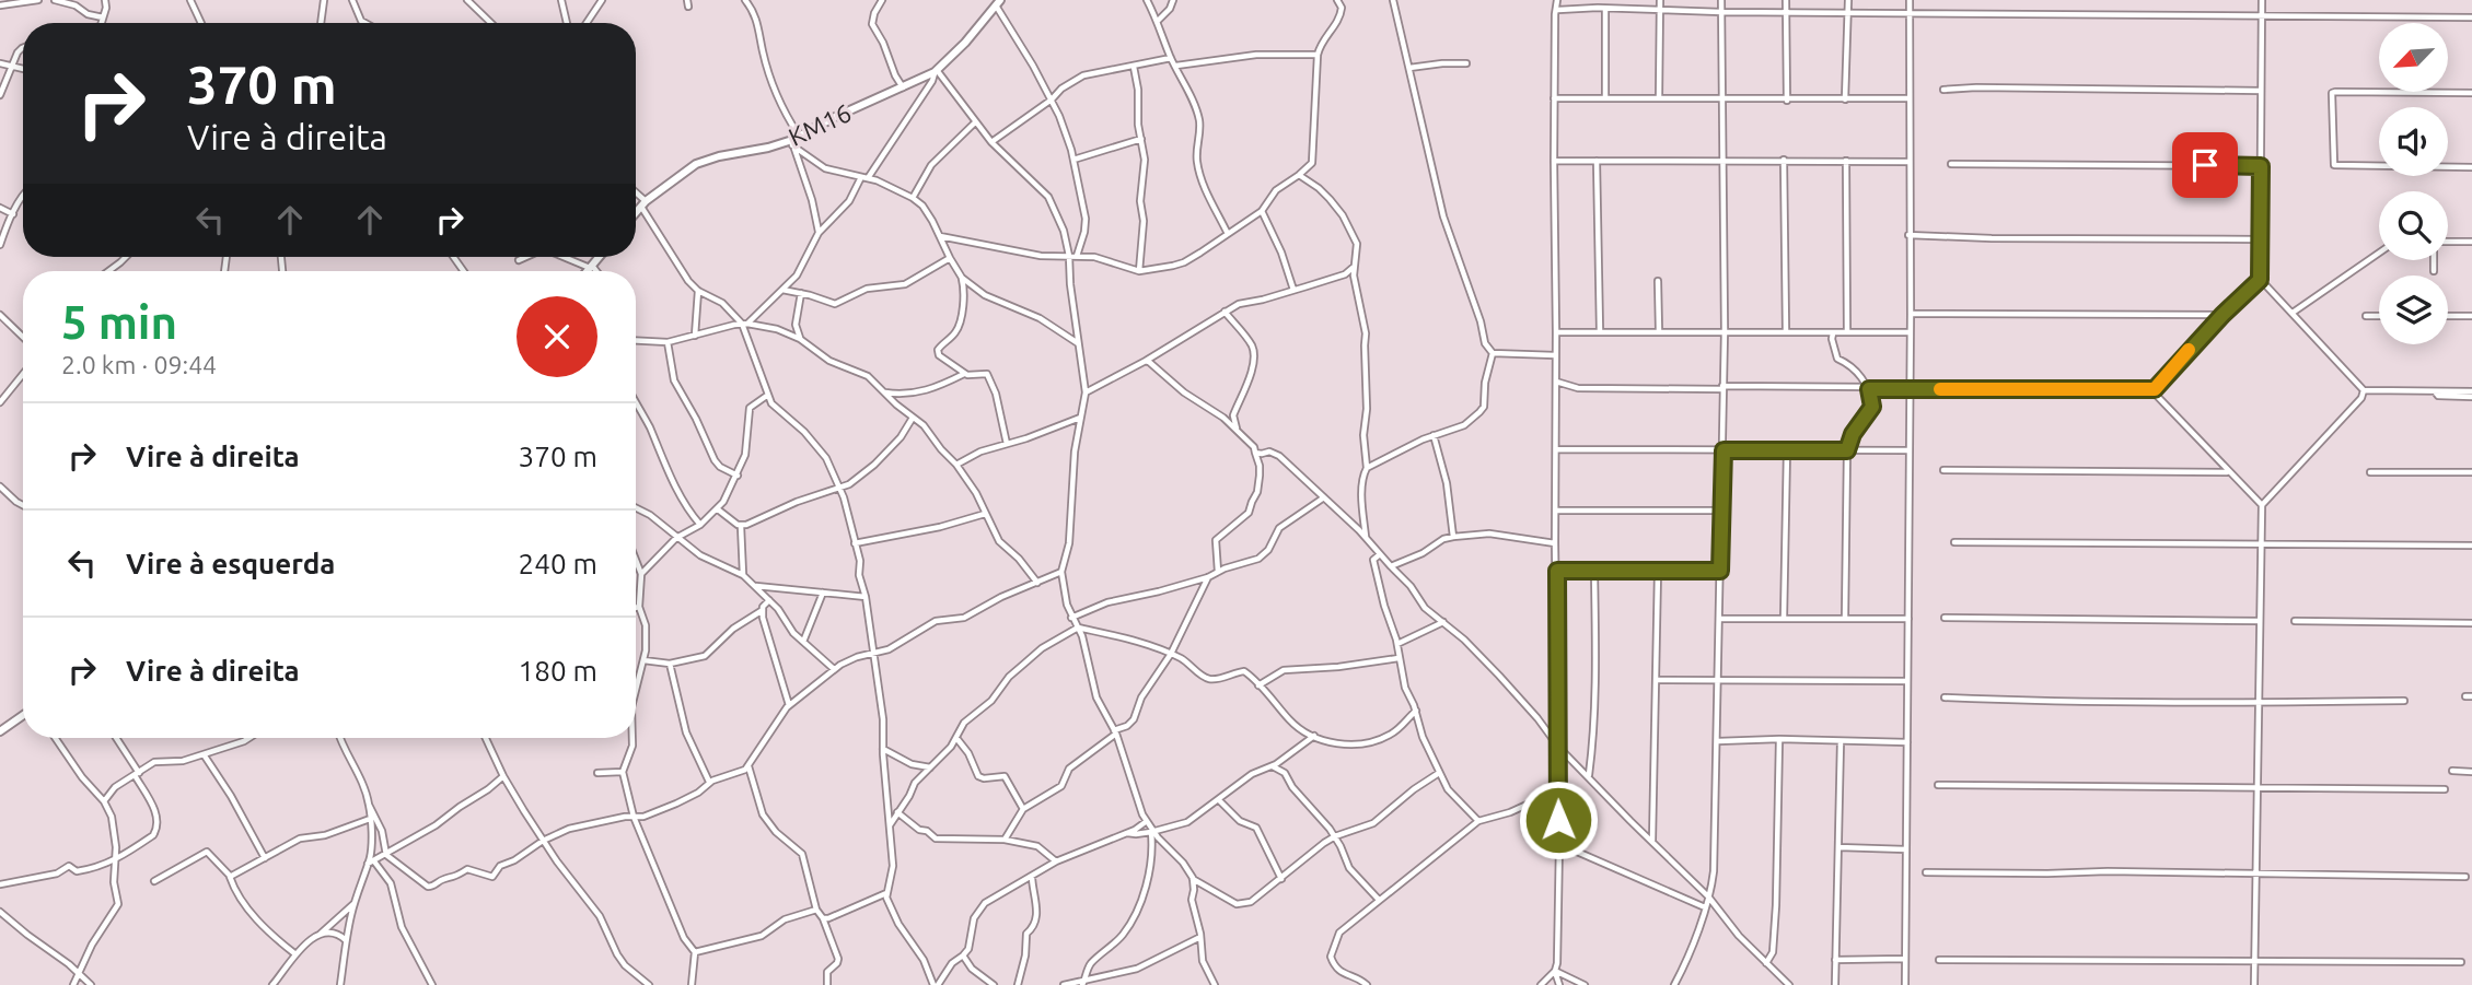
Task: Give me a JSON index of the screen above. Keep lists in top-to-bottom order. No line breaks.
{"streets":{"street":["KM16"]},"north":"bottom left","page":{"turn":["370 m","Vire à direita"],"heading":["5 min","2.0 km · 09:44"],"list":[{"name":"Vire à direita","value":"370 m"},{"name":"Vire à esquerda","value":"240 m"},{"name":"Vire à direita","value":"180 m"}]}}
